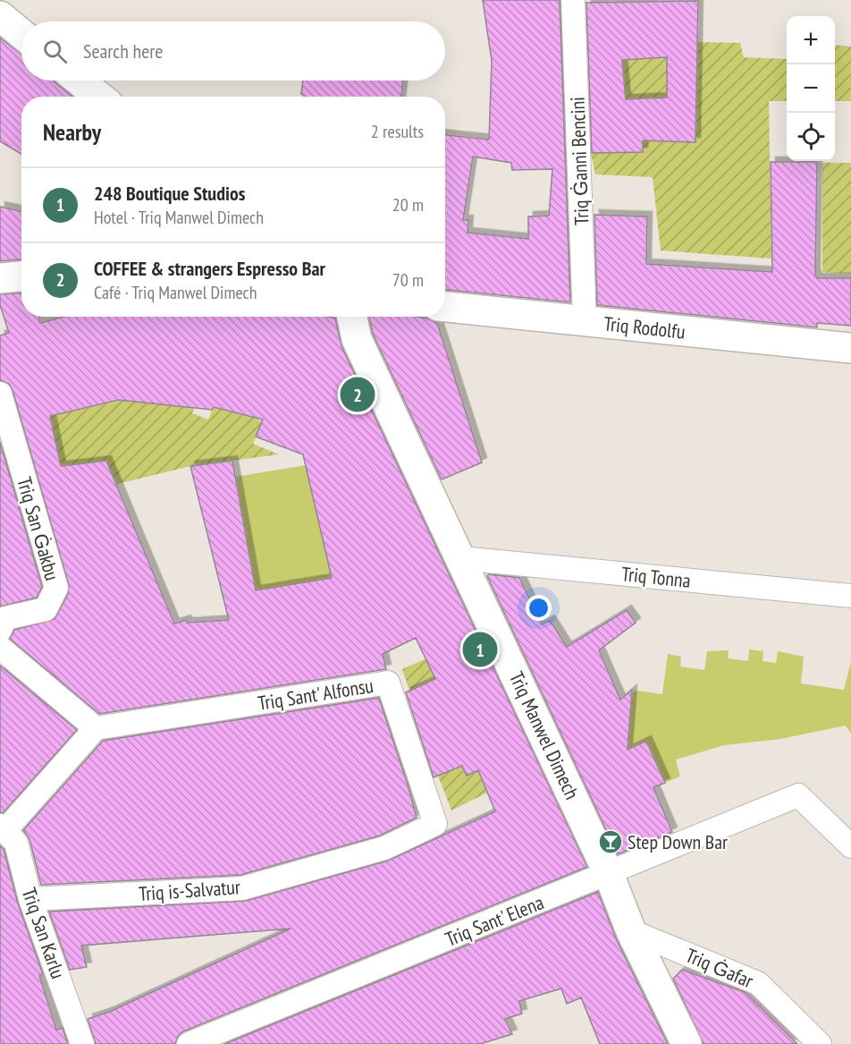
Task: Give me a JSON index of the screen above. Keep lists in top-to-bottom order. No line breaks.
{"streets":{"street":["Triq Ġanni Bencini","Triq Rodolfu","Triq San Ġakbu","Triq Tonna","Triq Sant' Alfonsu","Triq Manwel Dimech","Triq is-Salvatur","Triq Sant' Elena","Triq San Karlu","Triq Ġafar"]},"crossings":[["Triq Ġanni Bencini","Triq Rodolfu"],["Triq Tonna","Triq Manwel Dimech"],["Triq Sant' Alfonsu","Triq is-Salvatur"],["Triq Manwel Dimech","Triq Sant' Elena"],["Triq Manwel Dimech","Triq Ġafar"],["Triq is-Salvatur","Triq San Karlu"]],"places":{"bar":["Step Down Bar"]},"page":{"map_buttons":["+","−"],"search":"Search here","heading":["Nearby","2 results"],"list":[{"mark":"1","name":"248 Boutique Studios","note":"Hotel · Triq Manwel Dimech","value":"20 m"},{"mark":"2","name":"COFFEE & strangers Espresso Bar","note":"Café · Triq Manwel Dimech","value":"70 m"}],"pins":["2","1"]}}
